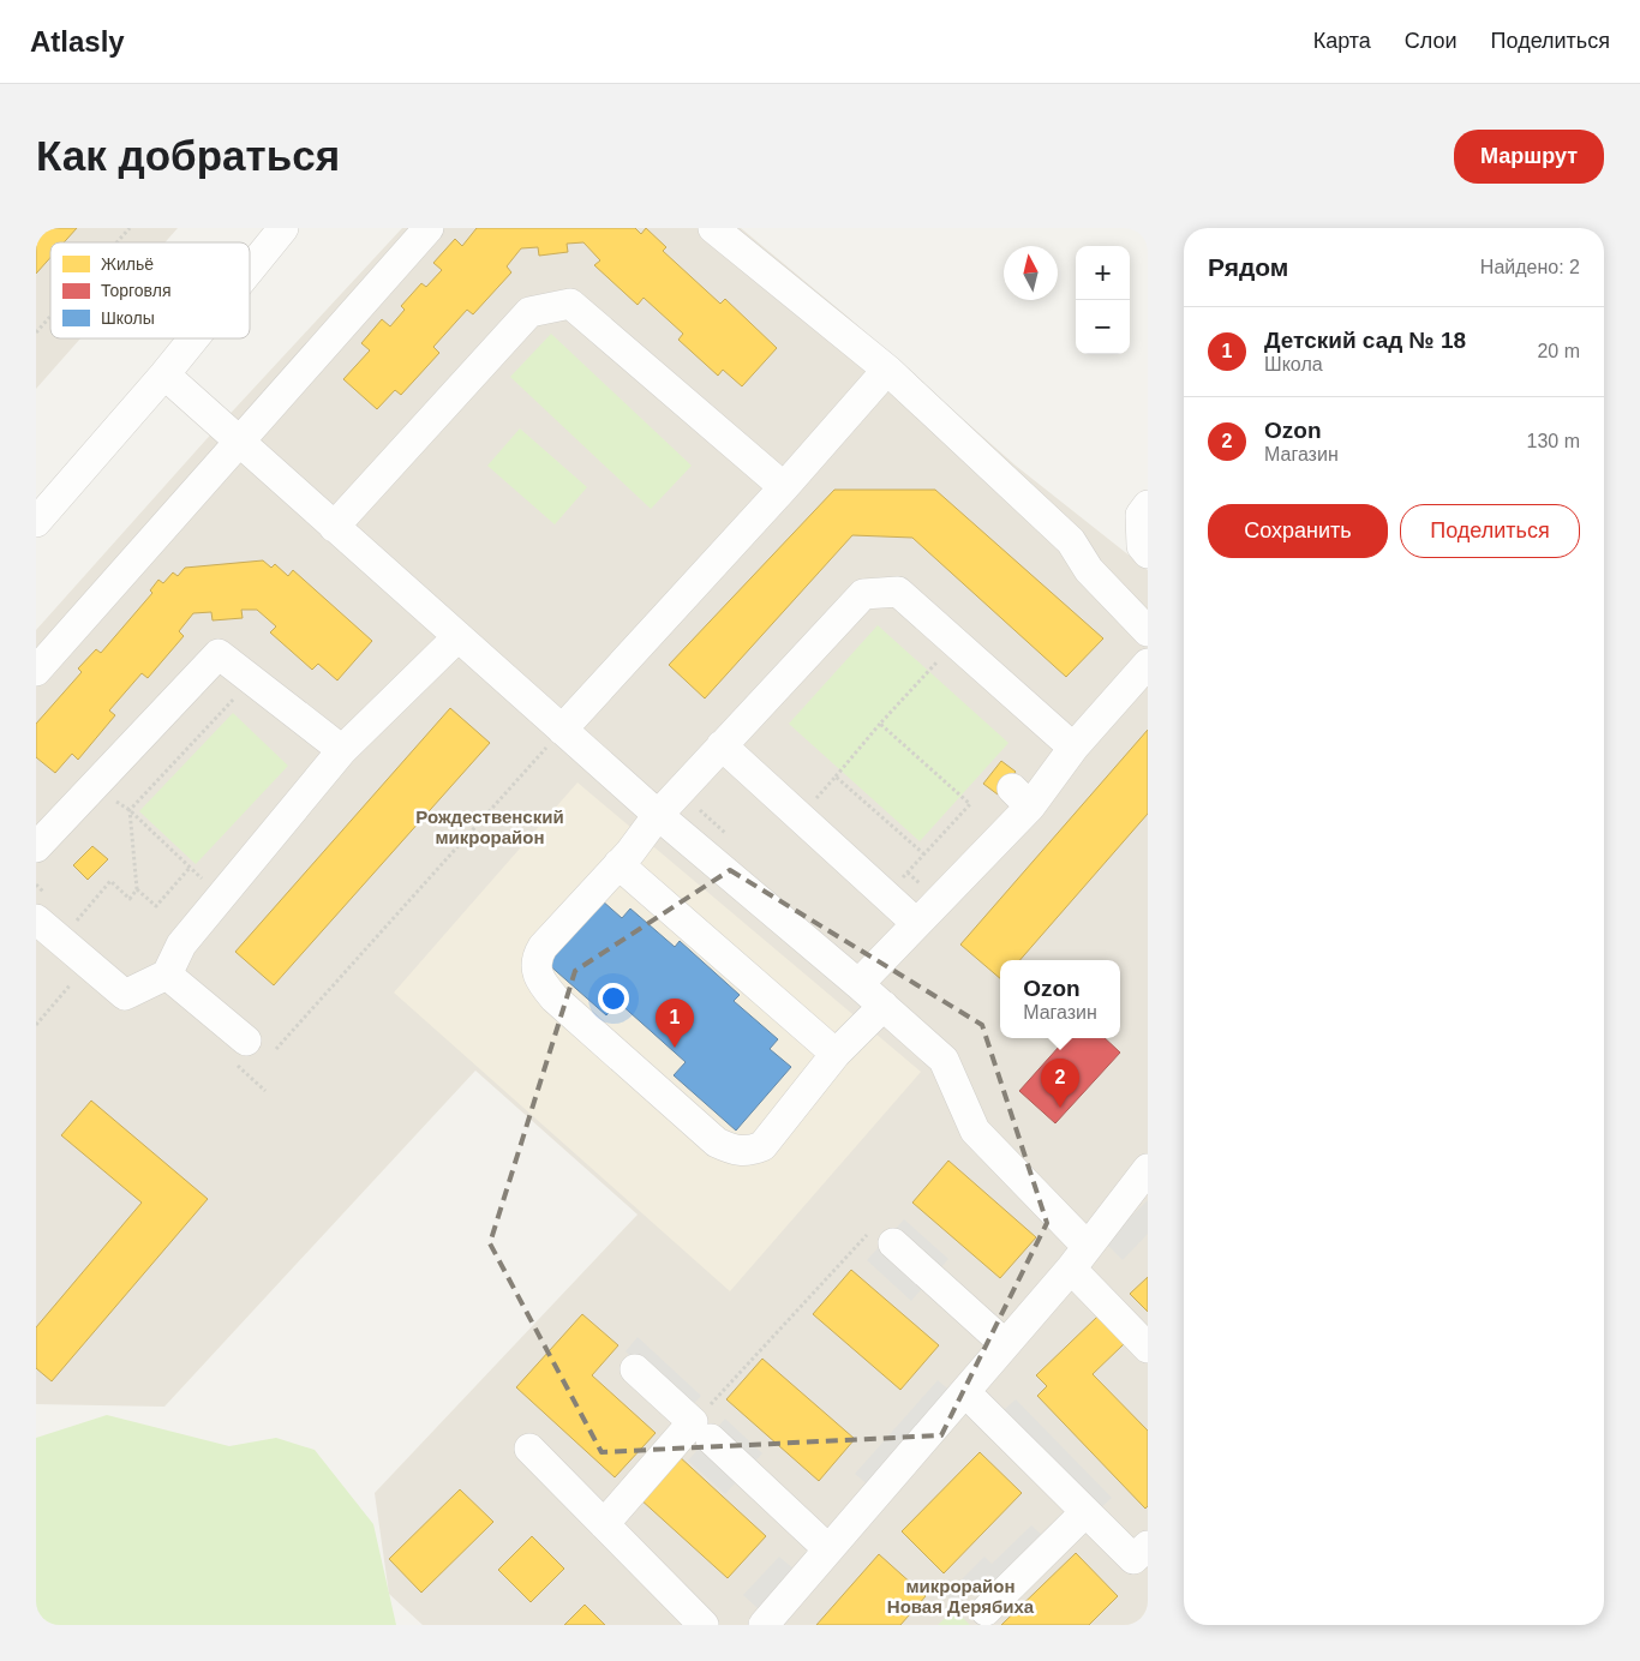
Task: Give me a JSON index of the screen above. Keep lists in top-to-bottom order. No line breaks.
{"districts":["Рождественский микрорайон","микрорайон Новая Дерябиха"],"legend":["Жильё","Торговля","Школы"],"north":"top","page":{"header":"Atlasly","nav":["Карта","Слои","Поделиться"],"buttons":["Маршрут",["Сохранить","Поделиться"]],"title":"Как добраться","heading":["Рядом","Найдено: 2"],"map_buttons":["+","−"],"list":[{"mark":"1","name":"Детский сад № 18","note":"Школа","value":"20 m"},{"mark":"2","name":"Ozon","note":"Магазин","value":"130 m"}],"popup":["Ozon","Магазин"],"pins":["1","2"]}}
